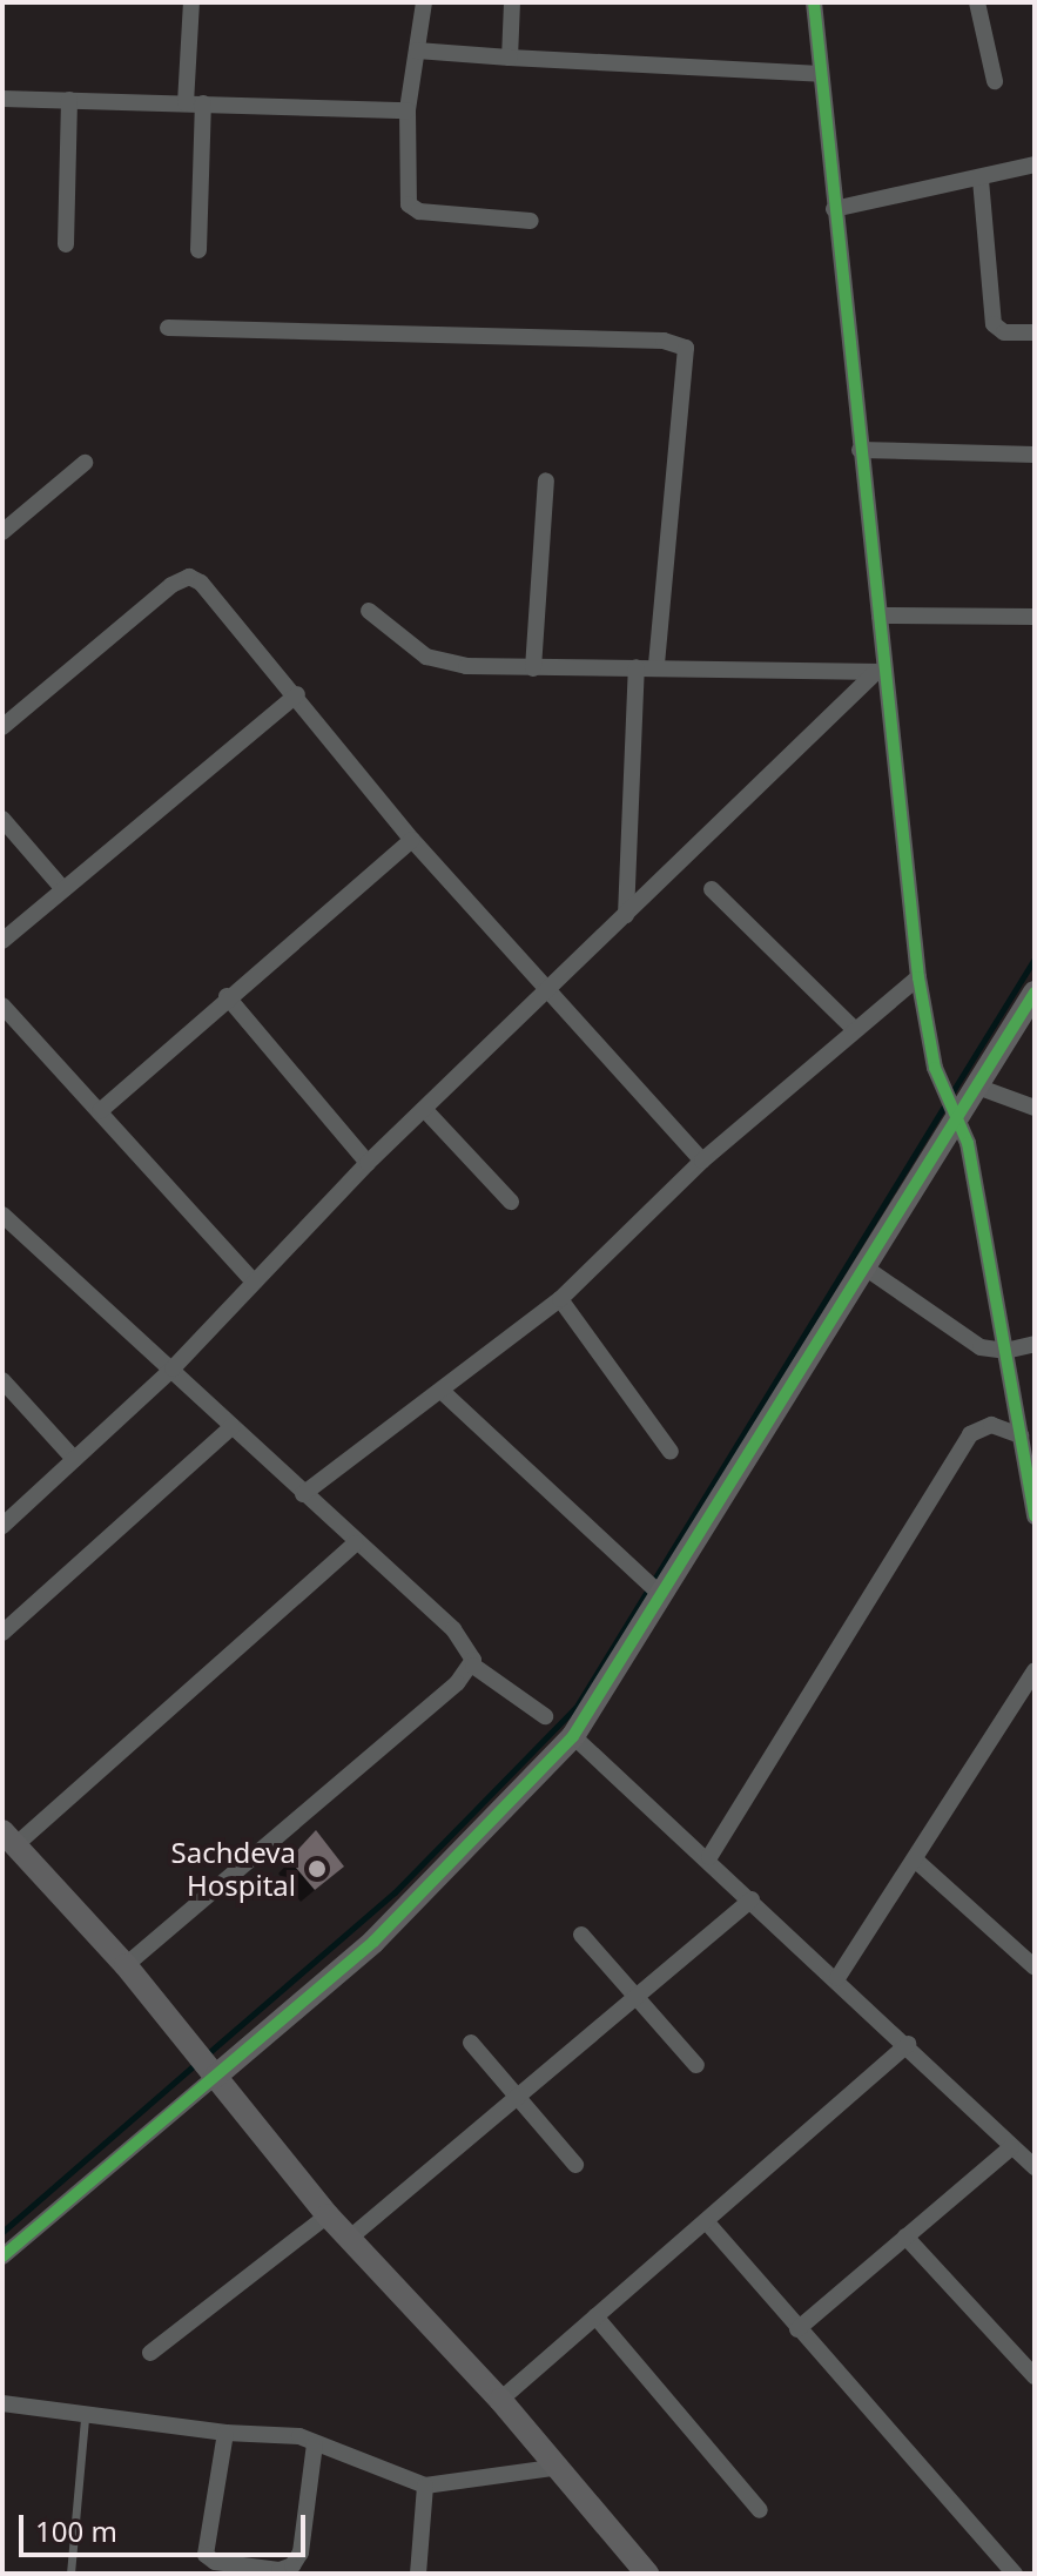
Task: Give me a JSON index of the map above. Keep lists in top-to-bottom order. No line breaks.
{"places":["Sachdeva Hospital"],"scale_bar":"100 m"}
